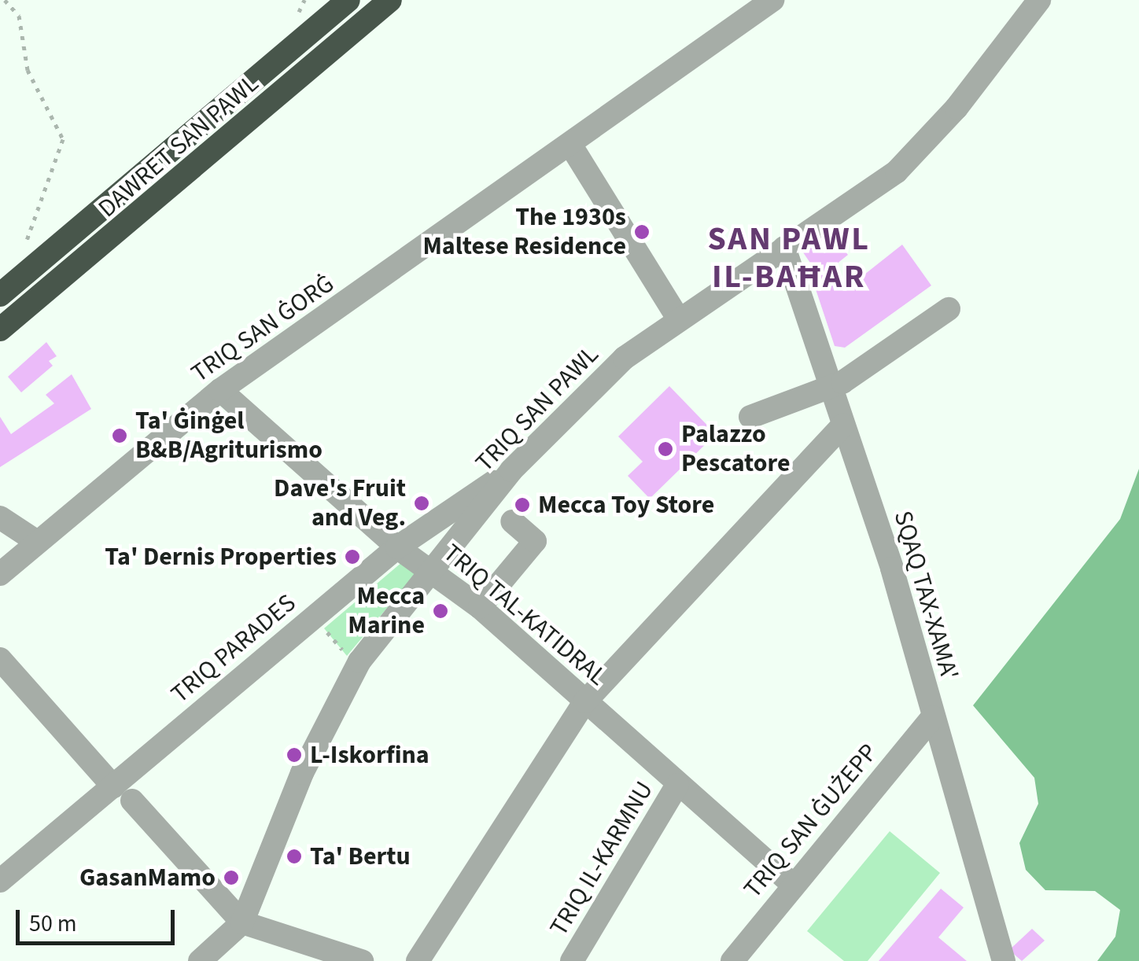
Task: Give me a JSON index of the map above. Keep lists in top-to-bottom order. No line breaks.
{"streets":{"highway":["DAWRET SAN PAWL"],"street":["TRIQ SAN ĠORĠ","TRIQ SAN PAWL","SQAQ TAX-XAMA'","TRIQ TAL-KATIDRAL","TRIQ PARADES","TRIQ SAN ĠUŻEPP","TRIQ IL-KARMNU"]},"crossings":[["TRIQ SAN ĠORĠ","TRIQ TAL-KATIDRAL"],["TRIQ SAN PAWL","SQAQ TAX-XAMA'"],["TRIQ SAN PAWL","TRIQ TAL-KATIDRAL"],["TRIQ SAN PAWL","TRIQ PARADES"],["SQAQ TAX-XAMA'","TRIQ SAN ĠUŻEPP"],["TRIQ TAL-KATIDRAL","TRIQ PARADES"],["TRIQ TAL-KATIDRAL","TRIQ SAN ĠUŻEPP"],["TRIQ TAL-KATIDRAL","TRIQ IL-KARMNU"]],"districts":["SAN PAWL IL-BAĦAR"],"places":["The 1930s Maltese Residence","Ta' Ġinġel B&B/Agriturismo","Palazzo Pescatore","Dave's Fruit and Veg.","Mecca Toy Store","Ta' Dernis Properties","Mecca Marine","L-Iskorfina","Ta' Bertu","GasanMamo"],"scale_bar":"50 m"}
